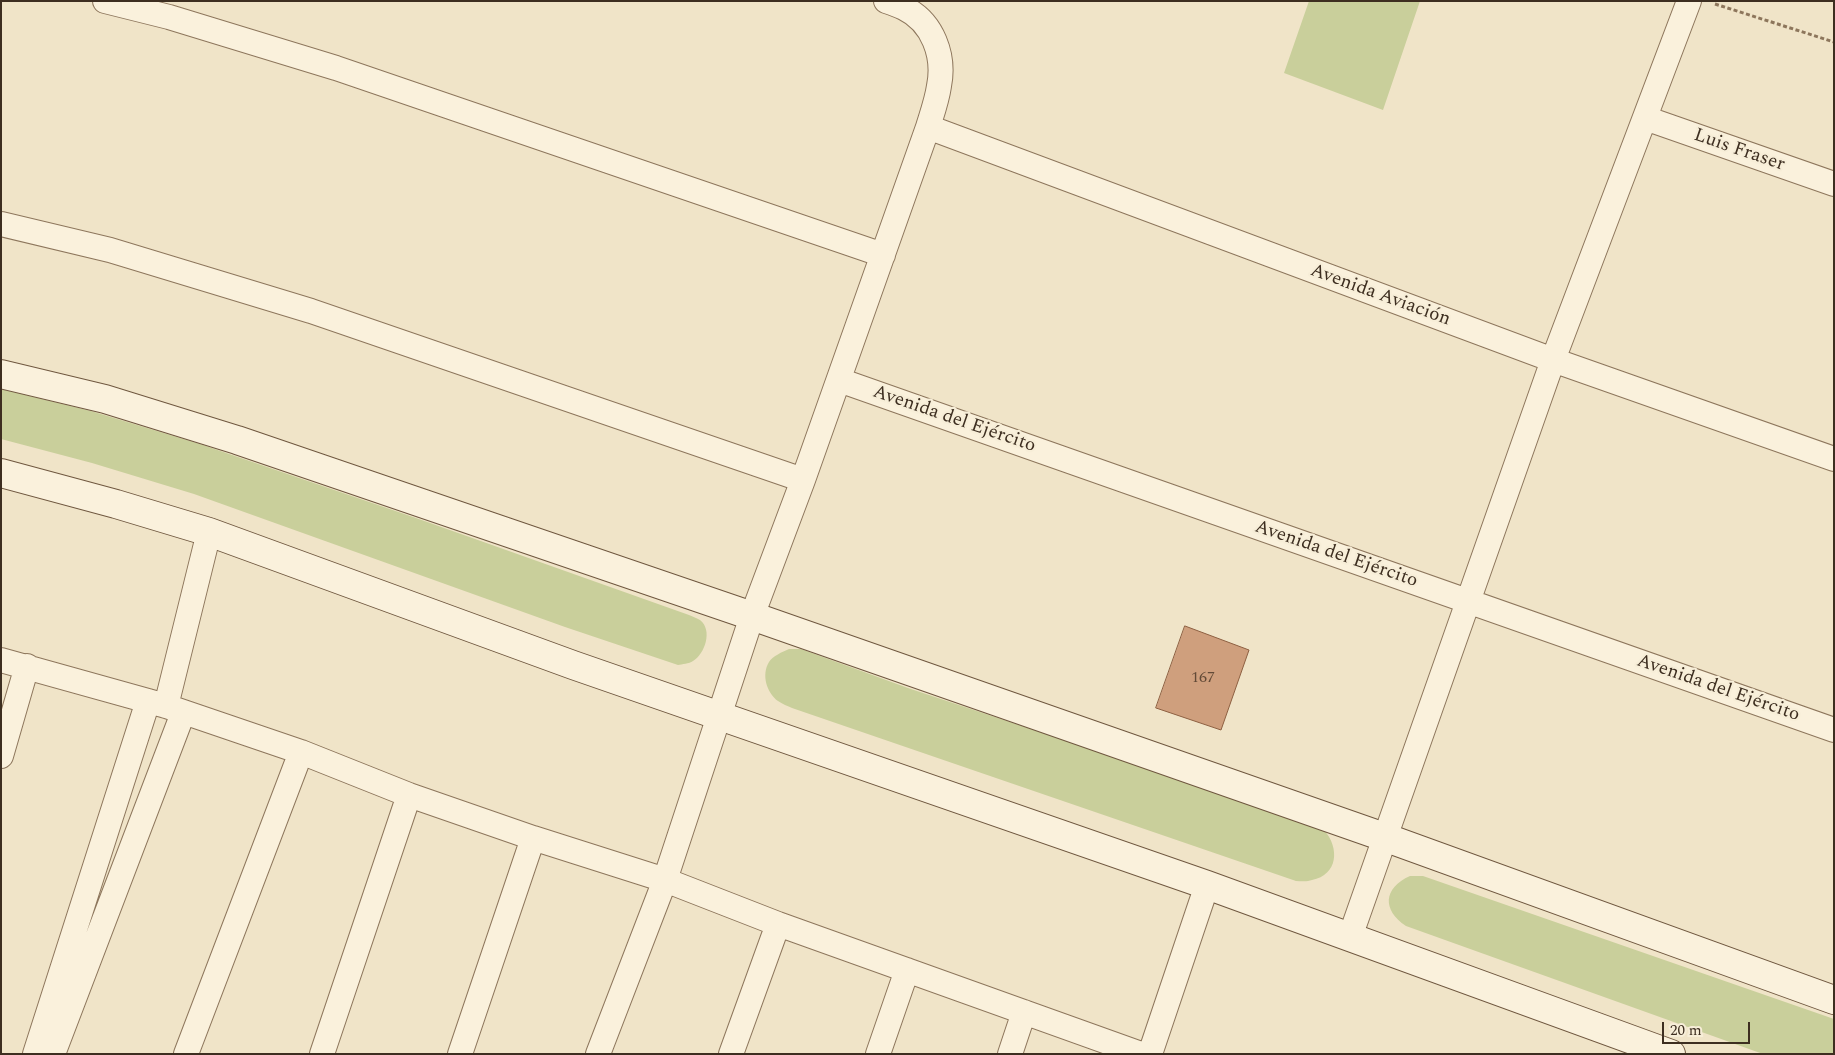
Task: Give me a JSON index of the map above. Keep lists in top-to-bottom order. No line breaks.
{"streets":{"street":["Luis Fraser","Avenida Aviación","Avenida del Ejército"]},"house_numbers":["167"],"scale_bar":"20 m"}
